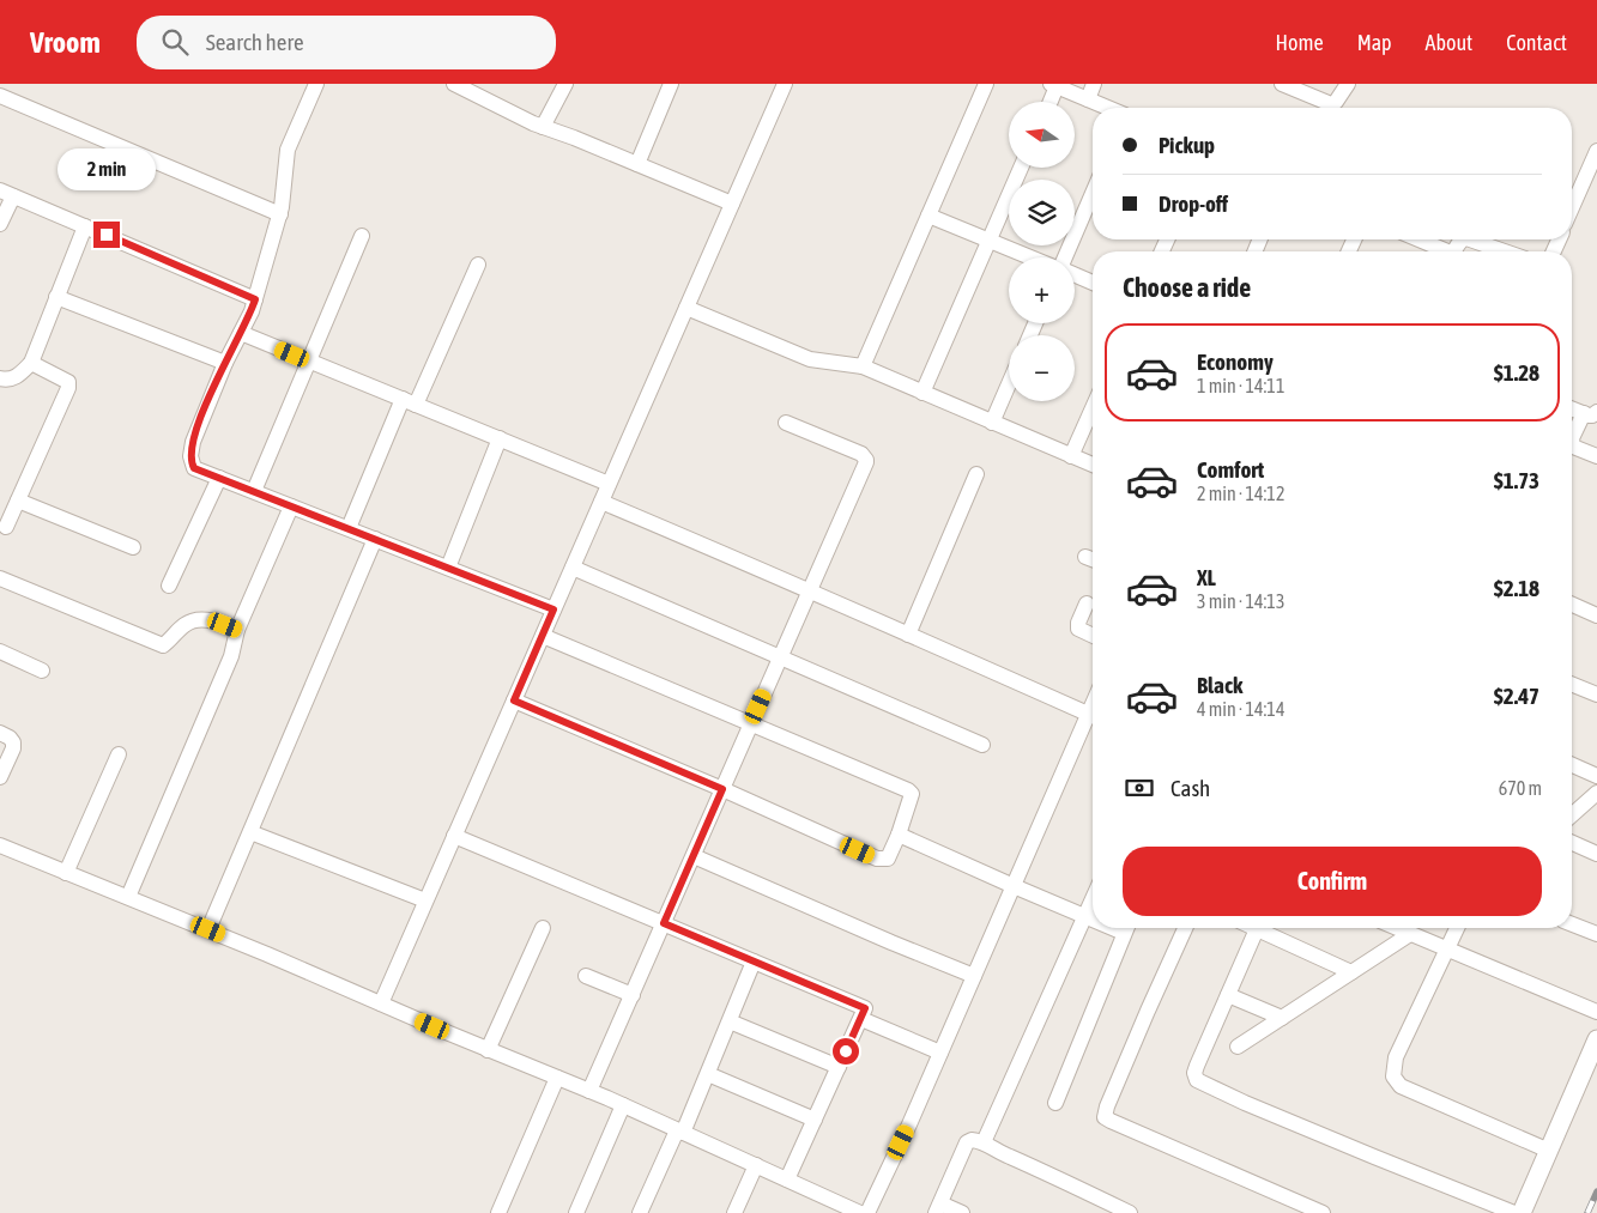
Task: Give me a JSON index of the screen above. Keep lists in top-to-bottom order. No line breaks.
{"north":"left","page":{"header":"Vroom","search":"Search here","nav":["Home","Map","About","Contact"],"map_buttons":["+","−"],"banner":["Pickup","Drop-off"],"bubble":"2 min","heading":"Choose a ride","list":[{"name":"Economy","note":"1 min · 14:11","value":"$1.28"},{"name":"Comfort","note":"2 min · 14:12","value":"$1.73"},{"name":"XL","note":"3 min · 14:13","value":"$2.18"},{"name":"Black","note":"4 min · 14:14","value":"$2.47"}],"pay":["Cash","670 m"],"buttons":"Confirm"}}
